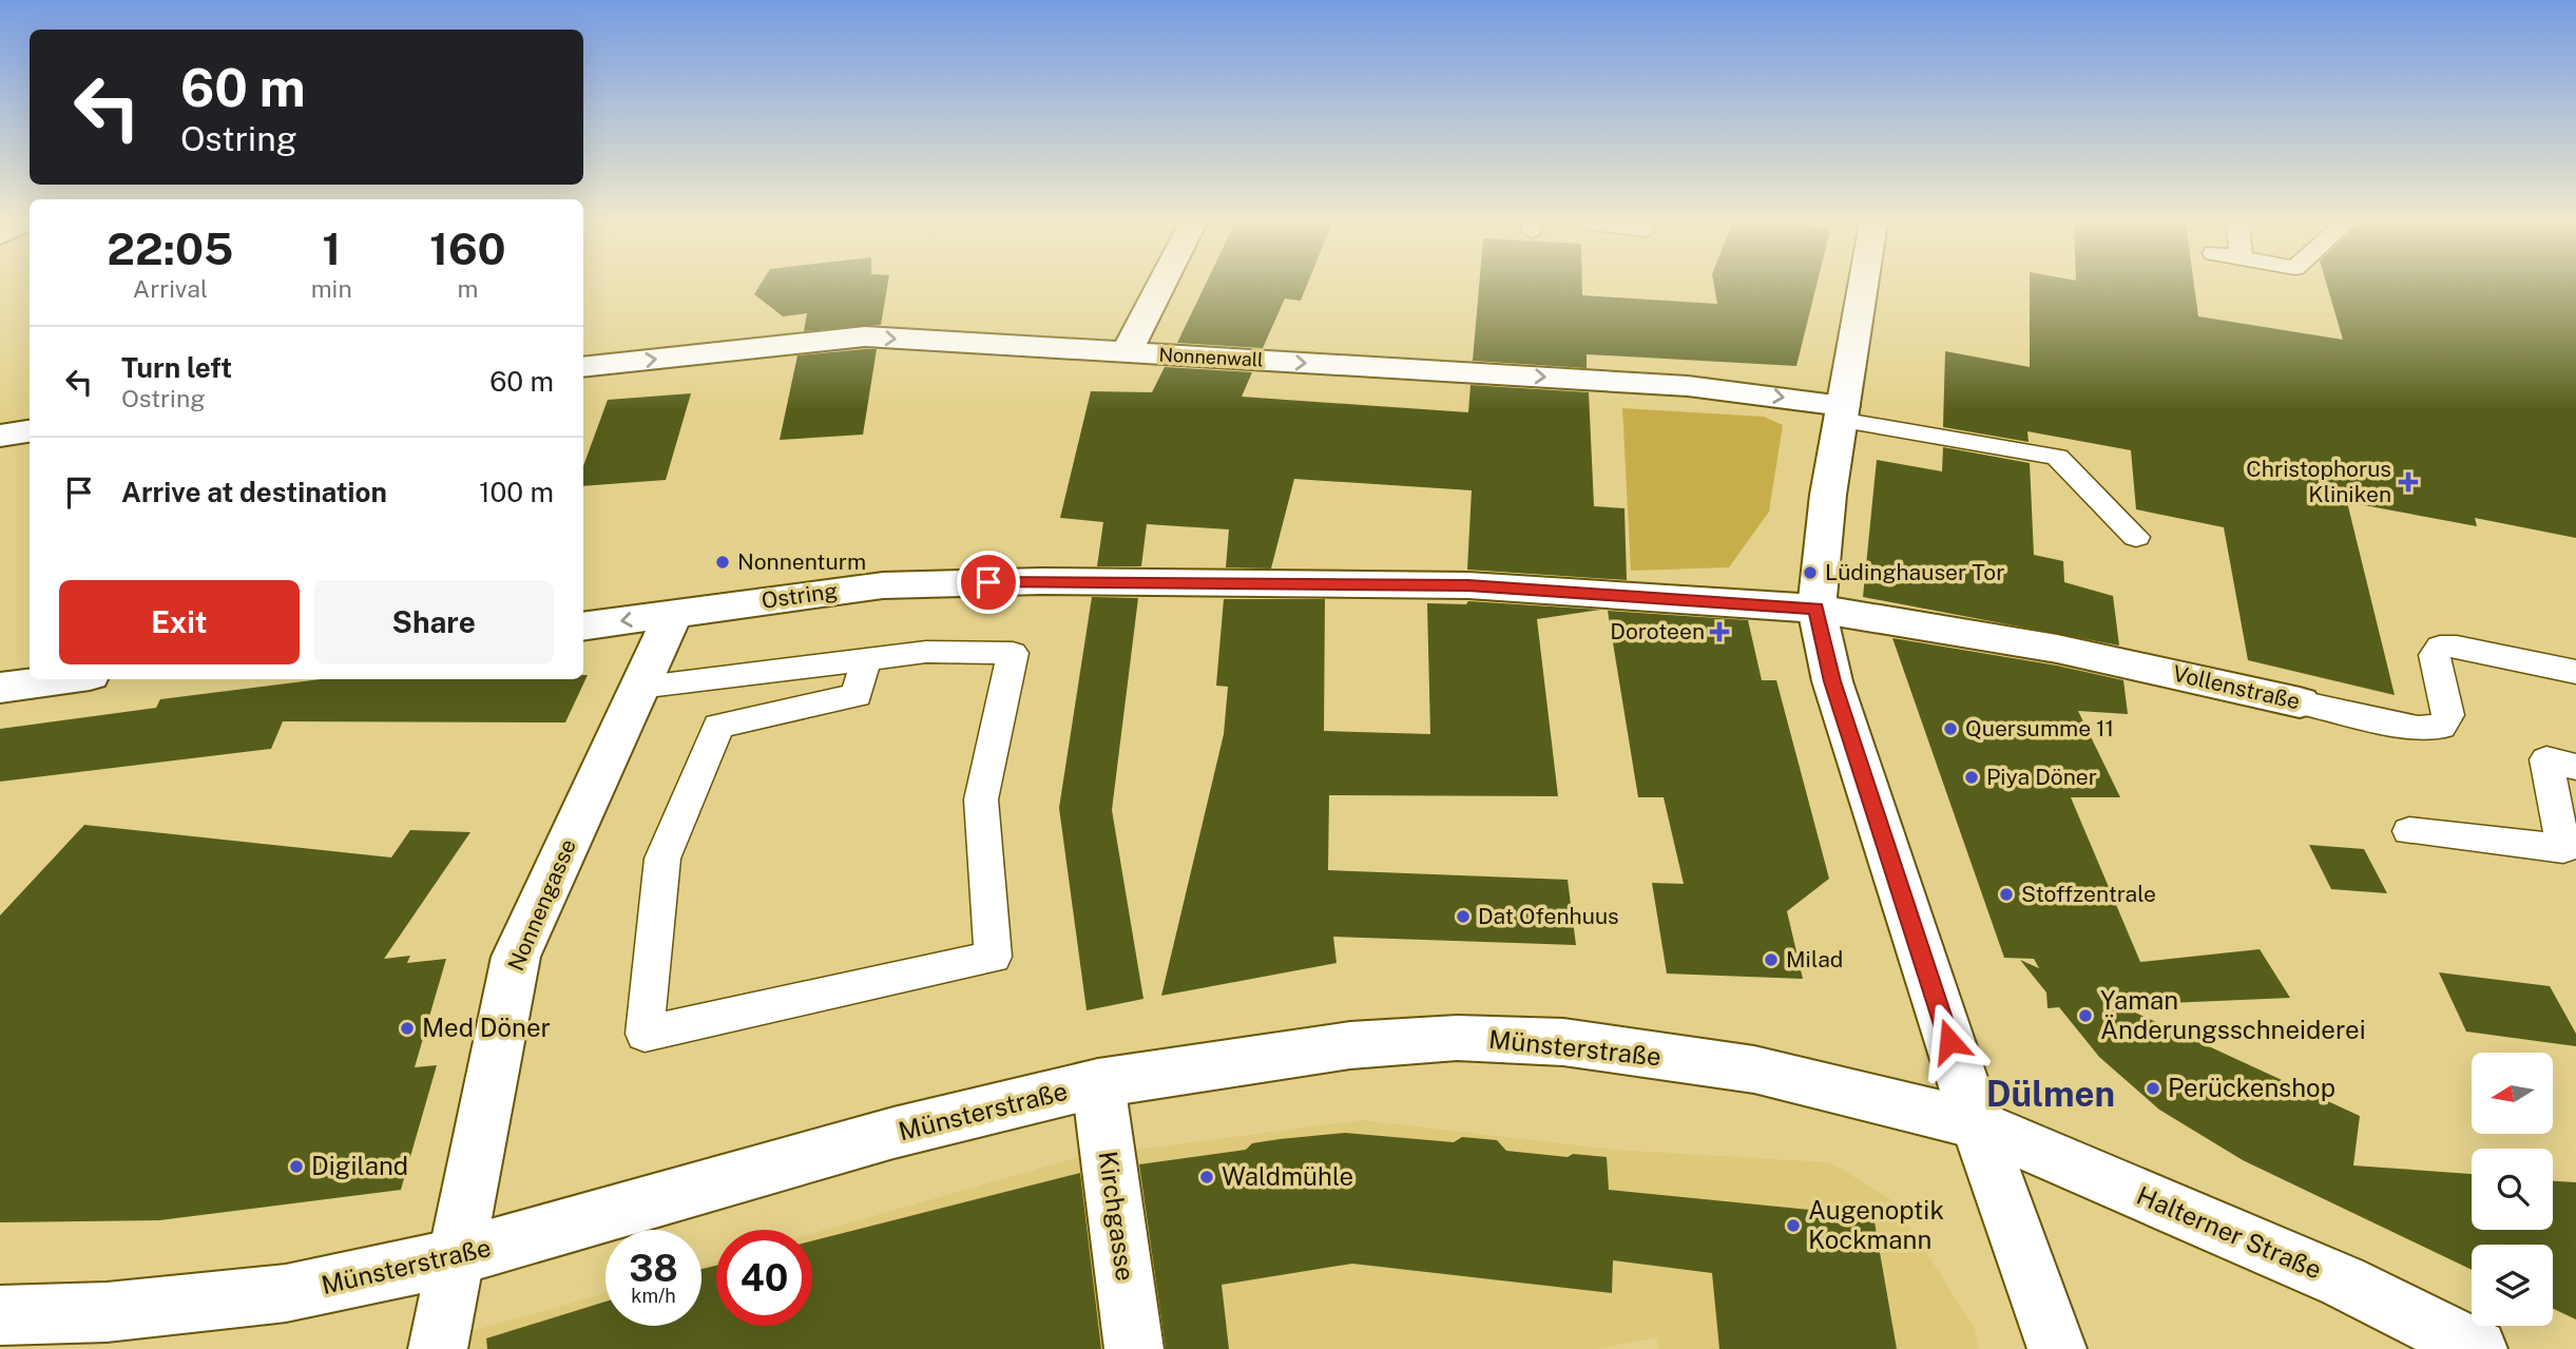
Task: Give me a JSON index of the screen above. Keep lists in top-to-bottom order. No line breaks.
{"streets":{"street":["Nonnenwall","Ostring","Vollenstraße","Nonnengasse","Münsterstraße","Kirchgasse","Halterner Straße"]},"crossings":[["Ostring","Vollenstraße"],["Ostring","Nonnengasse"],["Nonnengasse","Münsterstraße"],["Münsterstraße","Kirchgasse"],["Münsterstraße","Halterner Straße"]],"one_way":["Nonnenwall"],"districts":["Dülmen"],"places":{"health":["Christophorus Kliniken","Doroteen"],"other":["Nonnenturm","Lüdinghauser Tor","Quersumme 11","Piya Döner","Stoffzentrale","Dat Ofenhuus","Milad","Yaman Änderungsschneiderei","Med Döner","Perückenshop","Digiland","Waldmühle","Augenoptik Kockmann"]},"north":"left","page":{"turn":["60 m","Ostring"],"eta":["22:05","Arrival","1","min","160","m"],"list":[{"name":"Turn left","note":"Ostring","value":"60 m"},{"name":"Arrive at destination","value":"100 m"}],"buttons":["Exit","Share"],"speed":"38 km/h","limit":"40"}}
